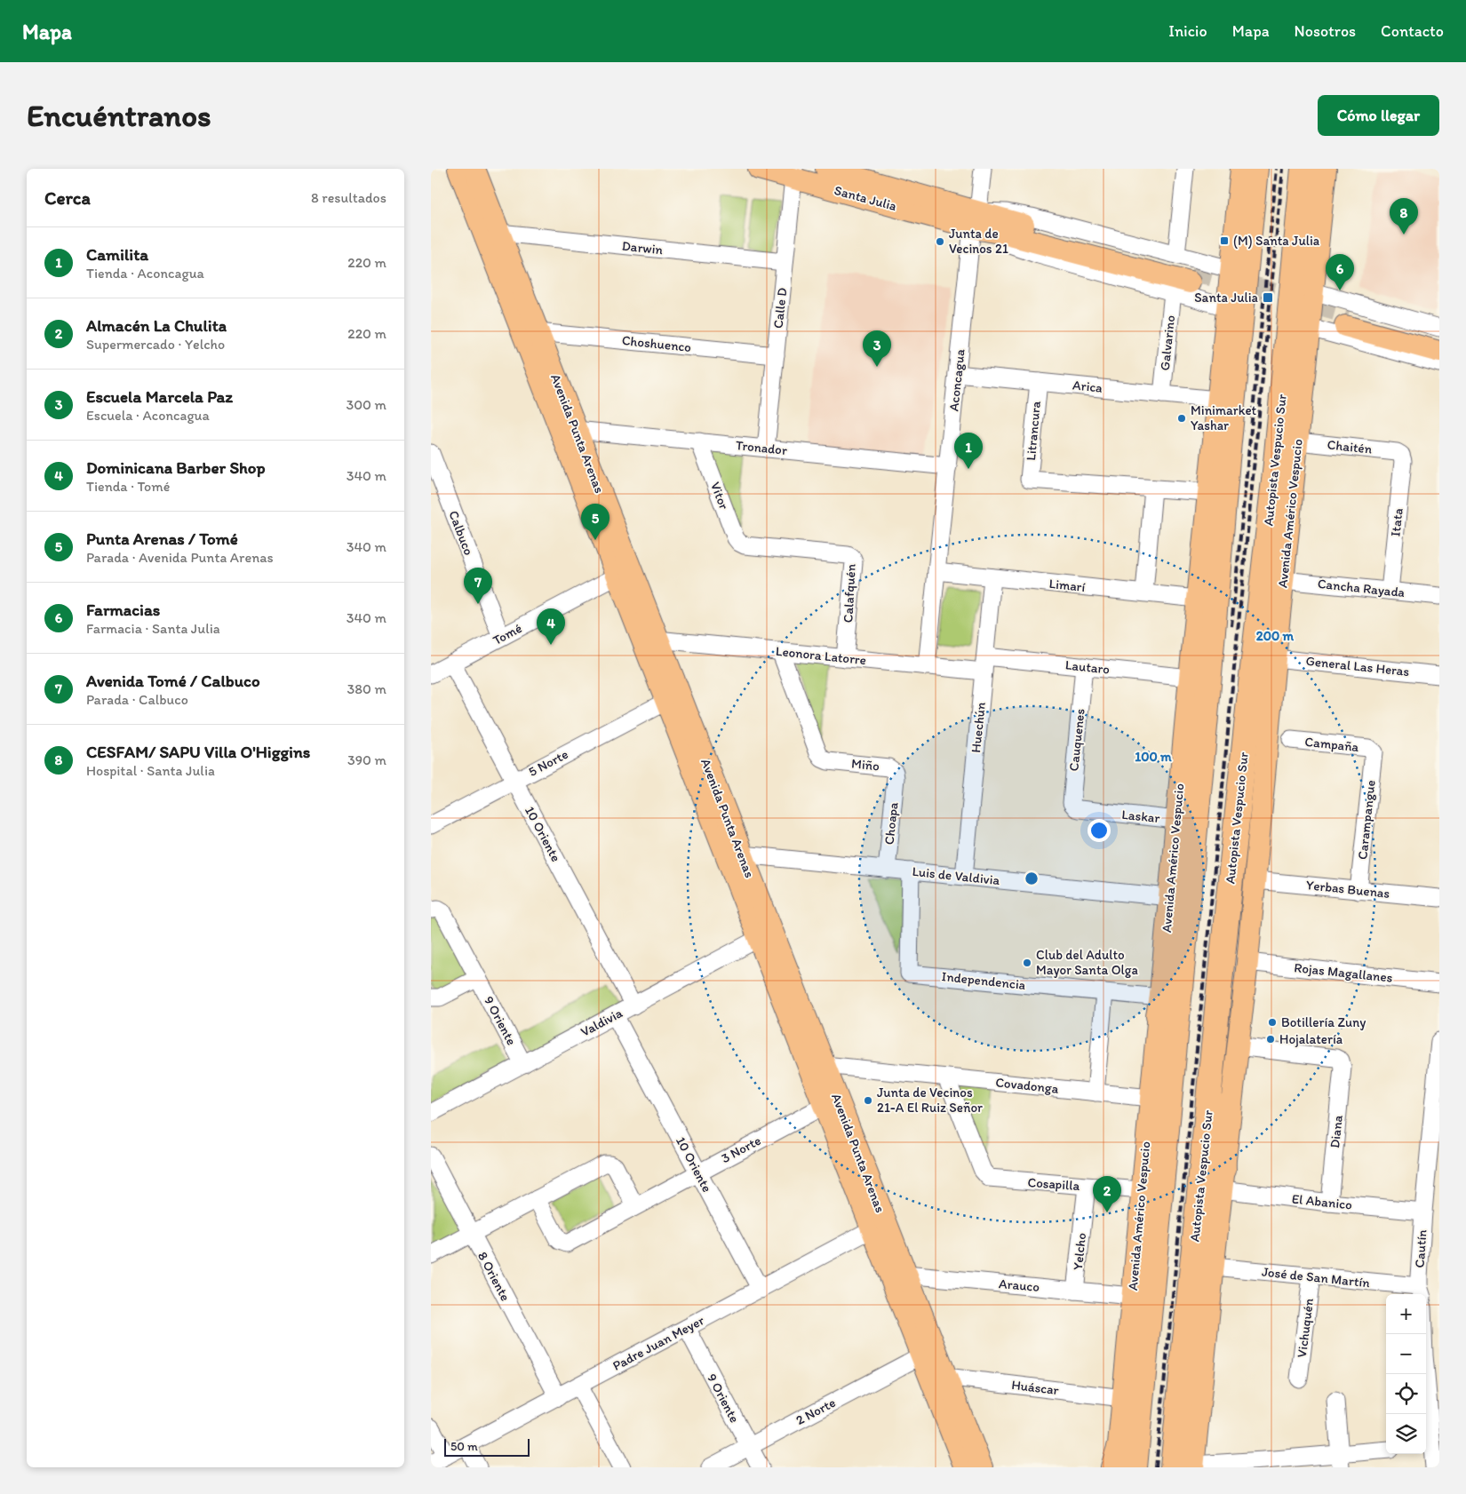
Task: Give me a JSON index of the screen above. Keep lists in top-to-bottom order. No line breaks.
{"streets":{"highway":["Autopista Vespucio Sur"],"main road":["Santa Julia","Avenida Punta Arenas","Avenida Américo Vespucio"],"street":["Darwin","Calle D","Galvarino","Choshuenco","Aconcagua","Arica","Litrancura","Chaitén","Tronador","Vitor","Itata","Calbuco","Limarí","Cancha Rayada","Calafquén","Tomé","Leonora Latorre","General Las Heras","Lautaro","Huechún","Cauquenes","Campaña","5 Norte","Miño","Laskar","Carampangue","Choapa","10 Oriente","Luis de Valdivia","Yerbas Buenas","Rojas Magallanes","Independencia","9 Oriente","Valdivia","Covadonga","Diana","3 Norte","Cosapilla","El Abanico","Cautín","Yelcho","8 Oriente","José de San Martín","Arauco","Vichuquén","Padre Juan Meyer","Huáscar","2 Norte"]},"crossings":[["Santa Julia","Calle D"],["Santa Julia","Galvarino"],["Santa Julia","Aconcagua"],["Santa Julia","Avenida Américo Vespucio"],["Darwin","Calle D"],["Darwin","Avenida Punta Arenas"],["Calle D","Choshuenco"],["Calle D","Tronador"],["Galvarino","Arica"],["Choshuenco","Avenida Punta Arenas"],["Aconcagua","Arica"],["Aconcagua","Tronador"],["Aconcagua","Limarí"],["Aconcagua","Leonora Latorre"],["Arica","Litrancura"],["Arica","Avenida Américo Vespucio"],["Avenida Punta Arenas","Tronador"],["Avenida Punta Arenas","Tomé"],["Avenida Punta Arenas","Leonora Latorre"],["Avenida Punta Arenas","5 Norte"],["Avenida Punta Arenas","Luis de Valdivia"],["Avenida Punta Arenas","Valdivia"],["Avenida Punta Arenas","Covadonga"],["Avenida Punta Arenas","3 Norte"],["Avenida Punta Arenas","Arauco"],["Avenida Punta Arenas","Padre Juan Meyer"],["Avenida Punta Arenas","Huáscar"],["Avenida Punta Arenas","2 Norte"],["Chaitén","Avenida Américo Vespucio"],["Chaitén","Itata"],["Tronador","Vitor"],["Autopista Vespucio Sur","Avenida Américo Vespucio"],["Vitor","Calafquén"],["Avenida Américo Vespucio","Limarí"],["Avenida Américo Vespucio","Cancha Rayada"],["Avenida Américo Vespucio","General Las Heras"],["Avenida Américo Vespucio","Lautaro"],["Avenida Américo Vespucio","Laskar"],["Avenida Américo Vespucio","Luis de Valdivia"],["Avenida Américo Vespucio","Yerbas Buenas"],["Avenida Américo Vespucio","Rojas Magallanes"],["Avenida Américo Vespucio","Independencia"],["Avenida Américo Vespucio","Covadonga"],["Avenida Américo Vespucio","Diana"],["Avenida Américo Vespucio","Cosapilla"],["Avenida Américo Vespucio","El Abanico"],["Avenida Américo Vespucio","José de San Martín"],["Avenida Américo Vespucio","Arauco"],["Avenida Américo Vespucio","Huáscar"],["Itata","Cancha Rayada"],["Calbuco","Tomé"],["Limarí","Huechún"],["Calafquén","Leonora Latorre"],["Tomé","10 Oriente"],["Leonora Latorre","Lautaro"],["Leonora Latorre","Huechún"],["Leonora Latorre","Miño"],["Lautaro","Huechún"],["Lautaro","Cauquenes"],["Huechún","Luis de Valdivia"],["Cauquenes","Laskar"],["Campaña","Carampangue"],["5 Norte","10 Oriente"],["Miño","Choapa"],["Carampangue","Yerbas Buenas"],["Choapa","Luis de Valdivia"],["10 Oriente","Valdivia"],["10 Oriente","3 Norte"],["10 Oriente","Padre Juan Meyer"],["Luis de Valdivia","Independencia"],["9 Oriente","Valdivia"],["9 Oriente","Padre Juan Meyer"],["9 Oriente","2 Norte"],["Covadonga","Cosapilla"],["Diana","El Abanico"],["Cosapilla","Yelcho"],["El Abanico","Cautín"],["Cautín","José de San Martín"],["Yelcho","Arauco"],["8 Oriente","Padre Juan Meyer"],["José de San Martín","Vichuquén"]],"places":{"transit":["(M) Santa Julia","Santa Julia"],"other":["Junta de Vecinos 21","Minimarket Yashar","Club del Adulto Mayor Santa Olga","Botillería Zuny","Hojalatería","Junta de Vecinos 21-A El Ruiz Señor"]},"scale_bar":"50 m","page":{"header":"Mapa","nav":["Inicio","Mapa","Nosotros","Contacto"],"buttons":"Cómo llegar","title":"Encuéntranos","heading":["Cerca","8 resultados"],"pins":["8","6","3","1","5","7","4","2"],"list":[{"mark":"1","name":"Camilita","note":"Tienda · Aconcagua","value":"220 m"},{"mark":"2","name":"Almacén La Chulita","note":"Supermercado · Yelcho","value":"220 m"},{"mark":"3","name":"Escuela Marcela Paz","note":"Escuela · Aconcagua","value":"300 m"},{"mark":"4","name":"Dominicana Barber Shop","note":"Tienda · Tomé","value":"340 m"},{"mark":"5","name":"Punta Arenas / Tomé","note":"Parada · Avenida Punta Arenas","value":"340 m"},{"mark":"6","name":"Farmacias","note":"Farmacia · Santa Julia","value":"340 m"},{"mark":"7","name":"Avenida Tomé / Calbuco","note":"Parada · Calbuco","value":"380 m"},{"mark":"8","name":"CESFAM/ SAPU Villa O'Higgins","note":"Hospital · Santa Julia","value":"390 m"}],"map_buttons":["+","−"],"scale":"50 m"},"rings":["200 m","100 m"]}
